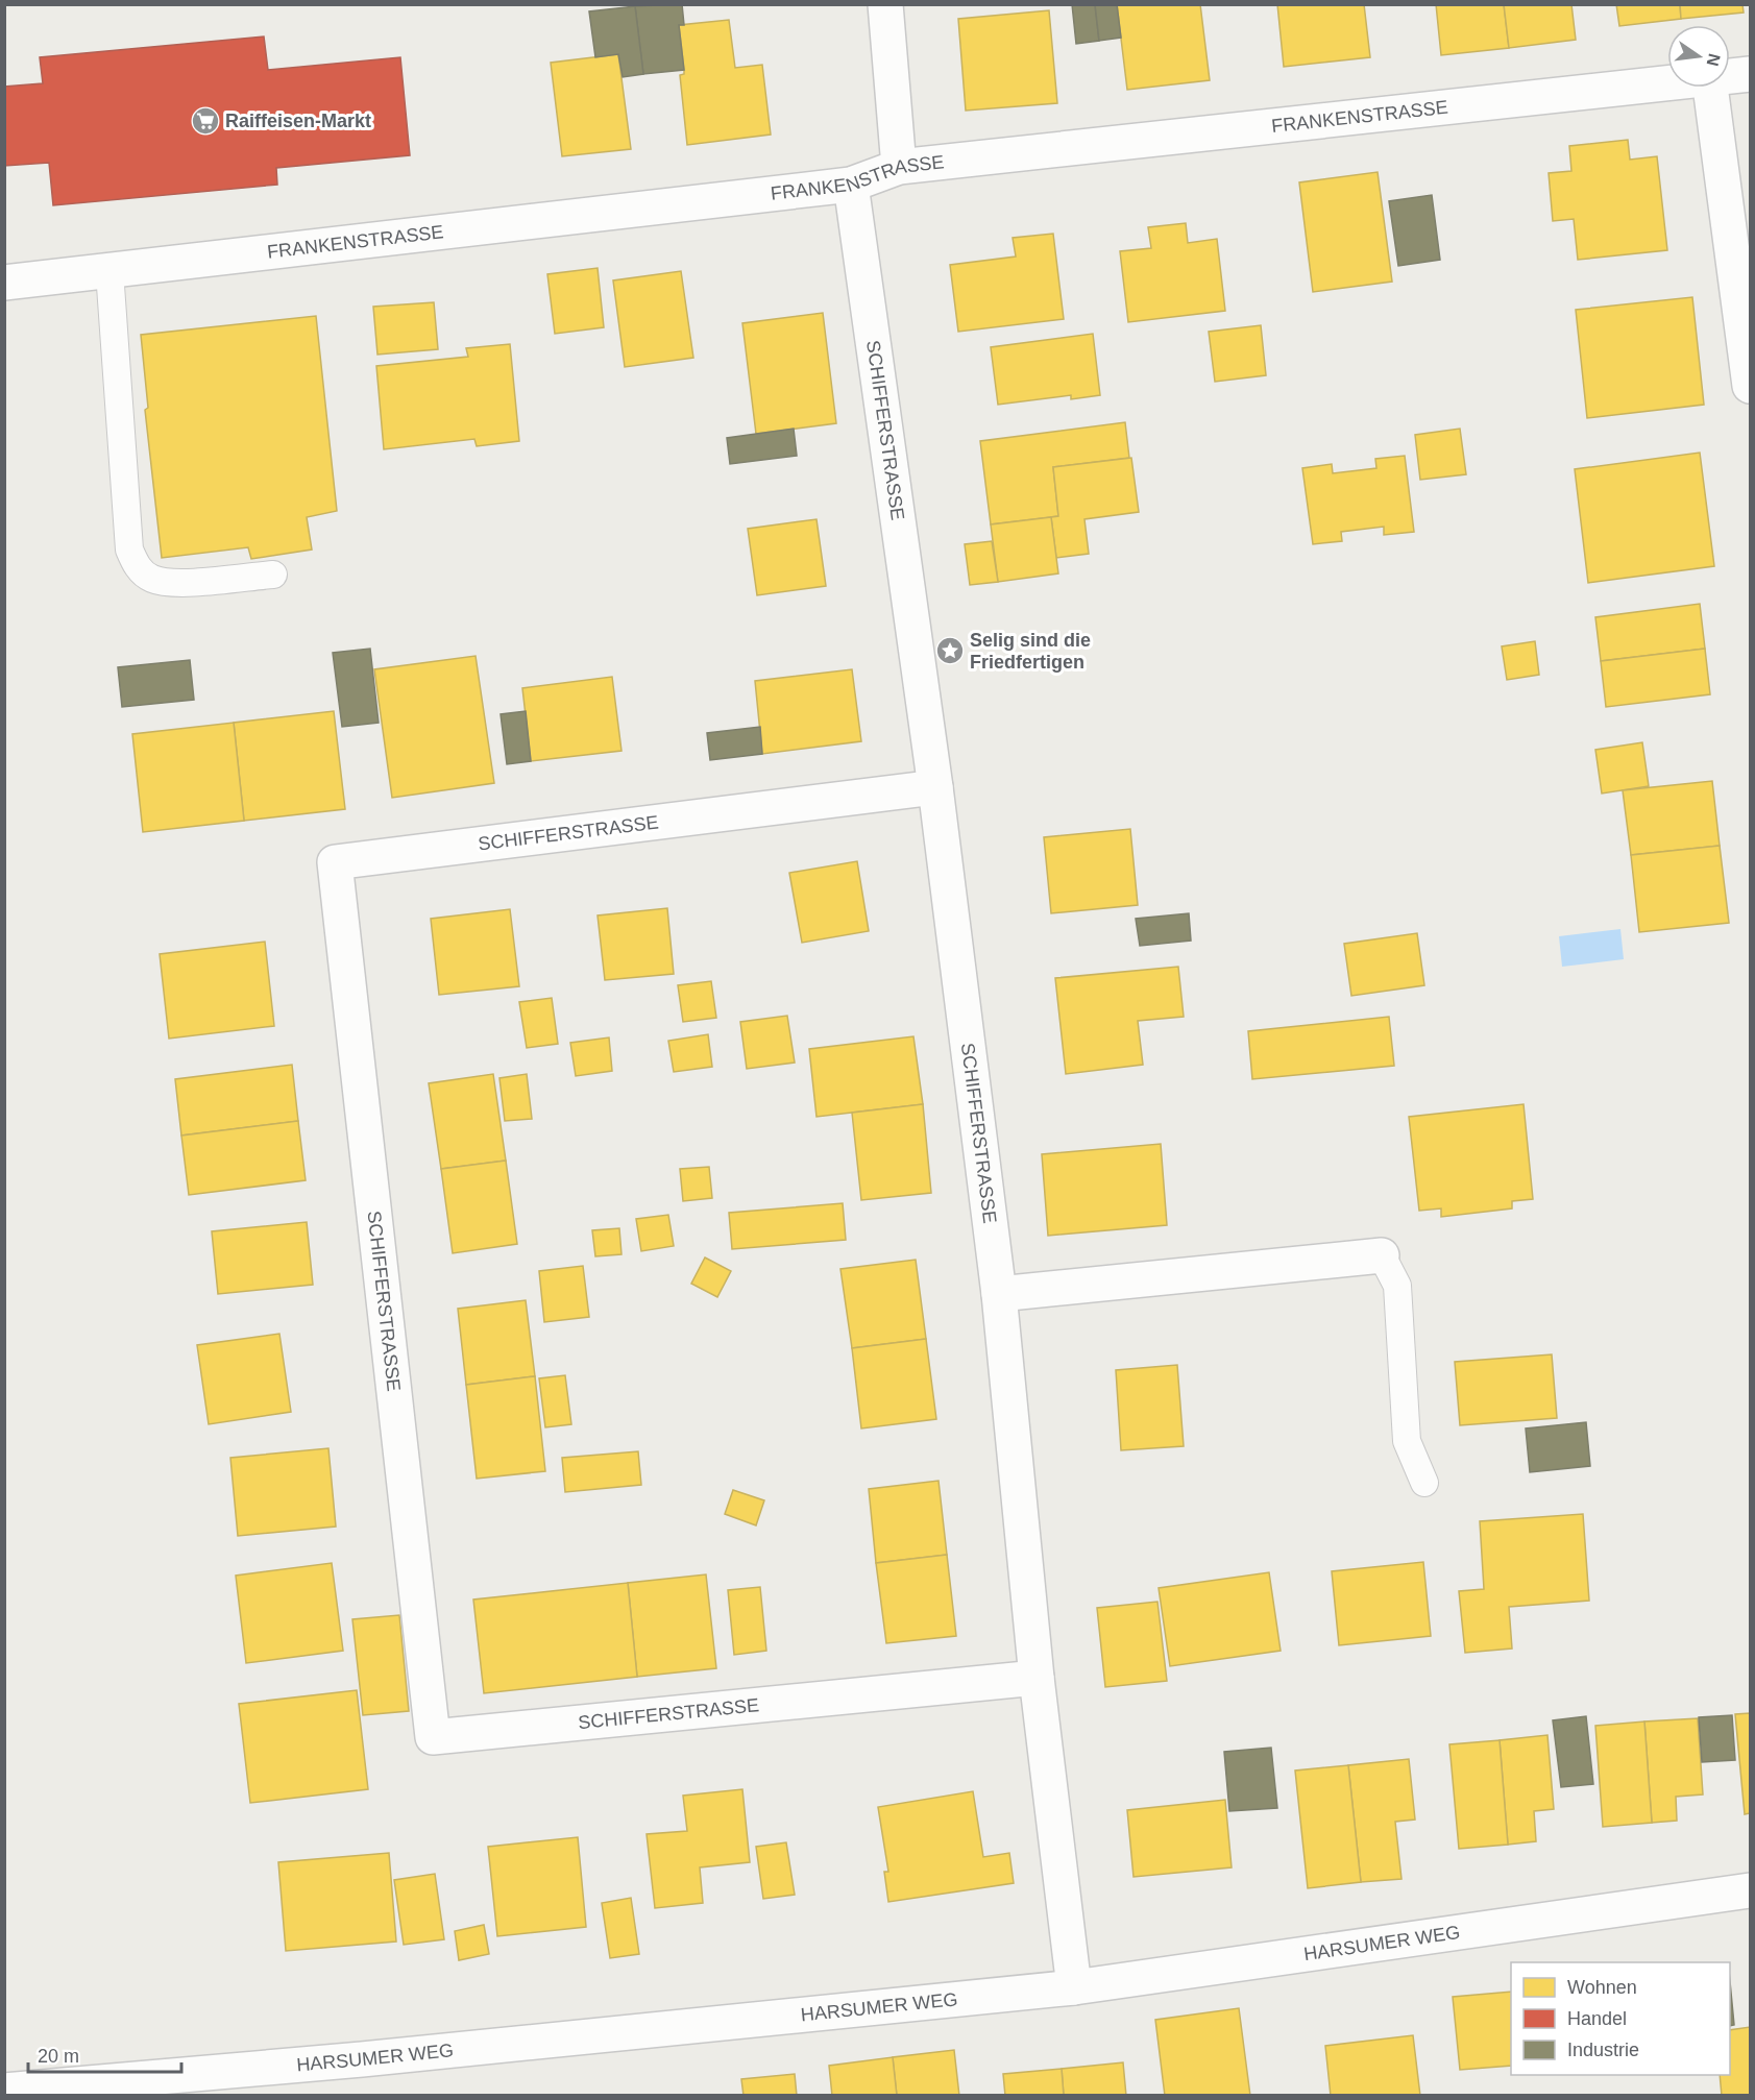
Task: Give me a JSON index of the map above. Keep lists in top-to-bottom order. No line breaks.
{"streets":{"street":["FRANKENSTRASSE","SCHIFFERSTRASSE","HARSUMER WEG"]},"crossings":[["FRANKENSTRASSE","SCHIFFERSTRASSE"],["SCHIFFERSTRASSE","HARSUMER WEG"]],"places":{"supermarket":["Raiffeisen-Markt"],"place":["Selig sind die Friedfertigen"]},"legend":["Wohnen","Handel","Industrie"],"scale_bar":"20 m","north":"right"}
